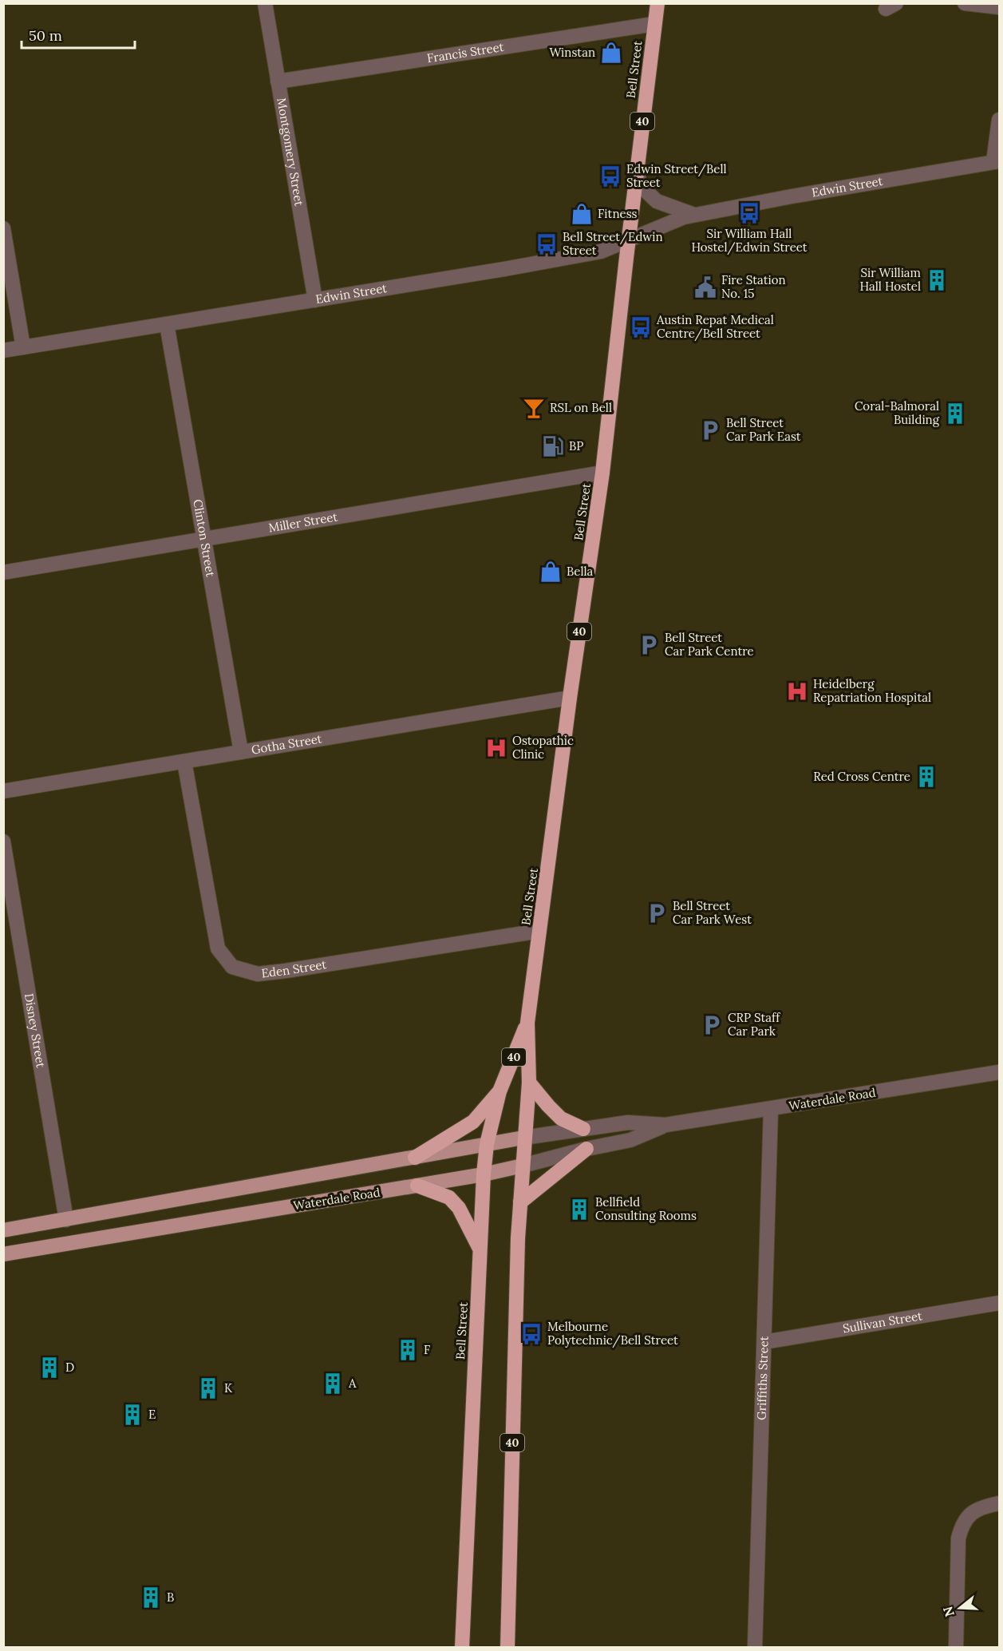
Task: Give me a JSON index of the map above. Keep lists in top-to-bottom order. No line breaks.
{"streets":{"highway":["Bell Street","40"],"main road":["Waterdale Road"],"street":["Francis Street","Montgomery Street","Edwin Street","Miller Street","Clinton Street","Gotha Street","Eden Street","Disney Street","Sullivan Street","Griffiths Street"]},"crossings":[["Francis Street","Bell Street"],["Francis Street","Montgomery Street"],["Bell Street","Edwin Street"],["Bell Street","Miller Street"],["Bell Street","Gotha Street"],["Bell Street","Eden Street"],["Bell Street","Waterdale Road"],["Montgomery Street","Edwin Street"],["Edwin Street","Clinton Street"],["Miller Street","Clinton Street"],["Clinton Street","Gotha Street"],["Gotha Street","Eden Street"],["Disney Street","Waterdale Road"],["Waterdale Road","Griffiths Street"],["Sullivan Street","Griffiths Street"]],"places":{"shop":["Winstan","Fitness","Bella"],"bus stop":["Edwin Street/Bell Street","Sir William Hall Hostel/Edwin Street","Bell Street/Edwin Street","Austin Repat Medical Centre/Bell Street","Melbourne Polytechnic/Bell Street"],"building":["Sir William Hall Hostel","Coral-Balmoral Building","Red Cross Centre","Bellfield Consulting Rooms","F","D","A","K","E","B"],"public building":["Fire Station No. 15"],"bar":["RSL on Bell"],"parking":["Bell Street Car Park East","Bell Street Car Park Centre","Bell Street Car Park West","CRP Staff Car Park"],"fuel station":["BP"],"hospital":["Heidelberg Repatriation Hospital","Ostopathic Clinic"]},"scale_bar":"50 m","north":"left"}
